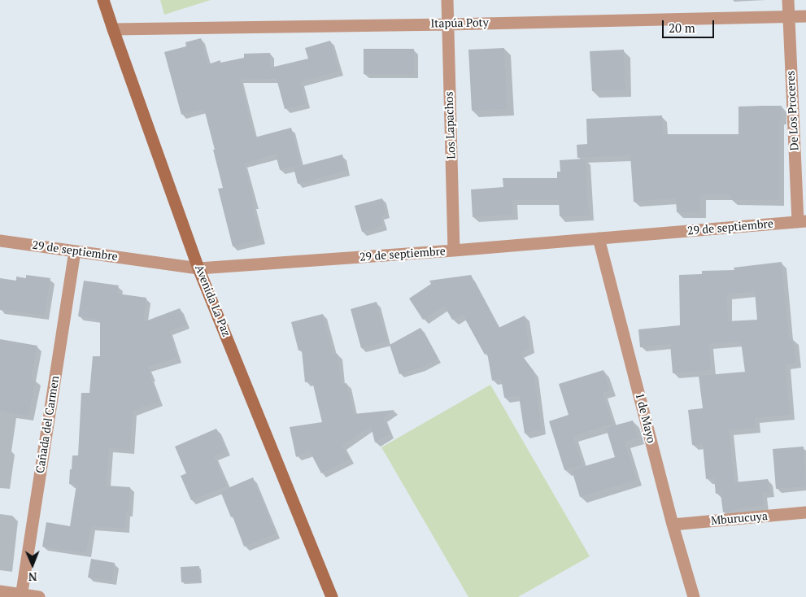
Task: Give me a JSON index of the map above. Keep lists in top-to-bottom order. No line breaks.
{"streets":{"street":["Itapúa Poty","De Los Proceres","Los Lapachos","29 de septiembre","Avenida La Paz","1 de Mayo","Cañada del Carmen","Mburucuya"]},"crossings":[["Itapúa Poty","De Los Proceres"],["Itapúa Poty","Los Lapachos"],["Itapúa Poty","Avenida La Paz"],["De Los Proceres","29 de septiembre"],["Los Lapachos","29 de septiembre"],["29 de septiembre","Avenida La Paz"],["29 de septiembre","1 de Mayo"],["29 de septiembre","Cañada del Carmen"],["1 de Mayo","Mburucuya"]],"scale_bar":"20 m","north":"bottom"}
